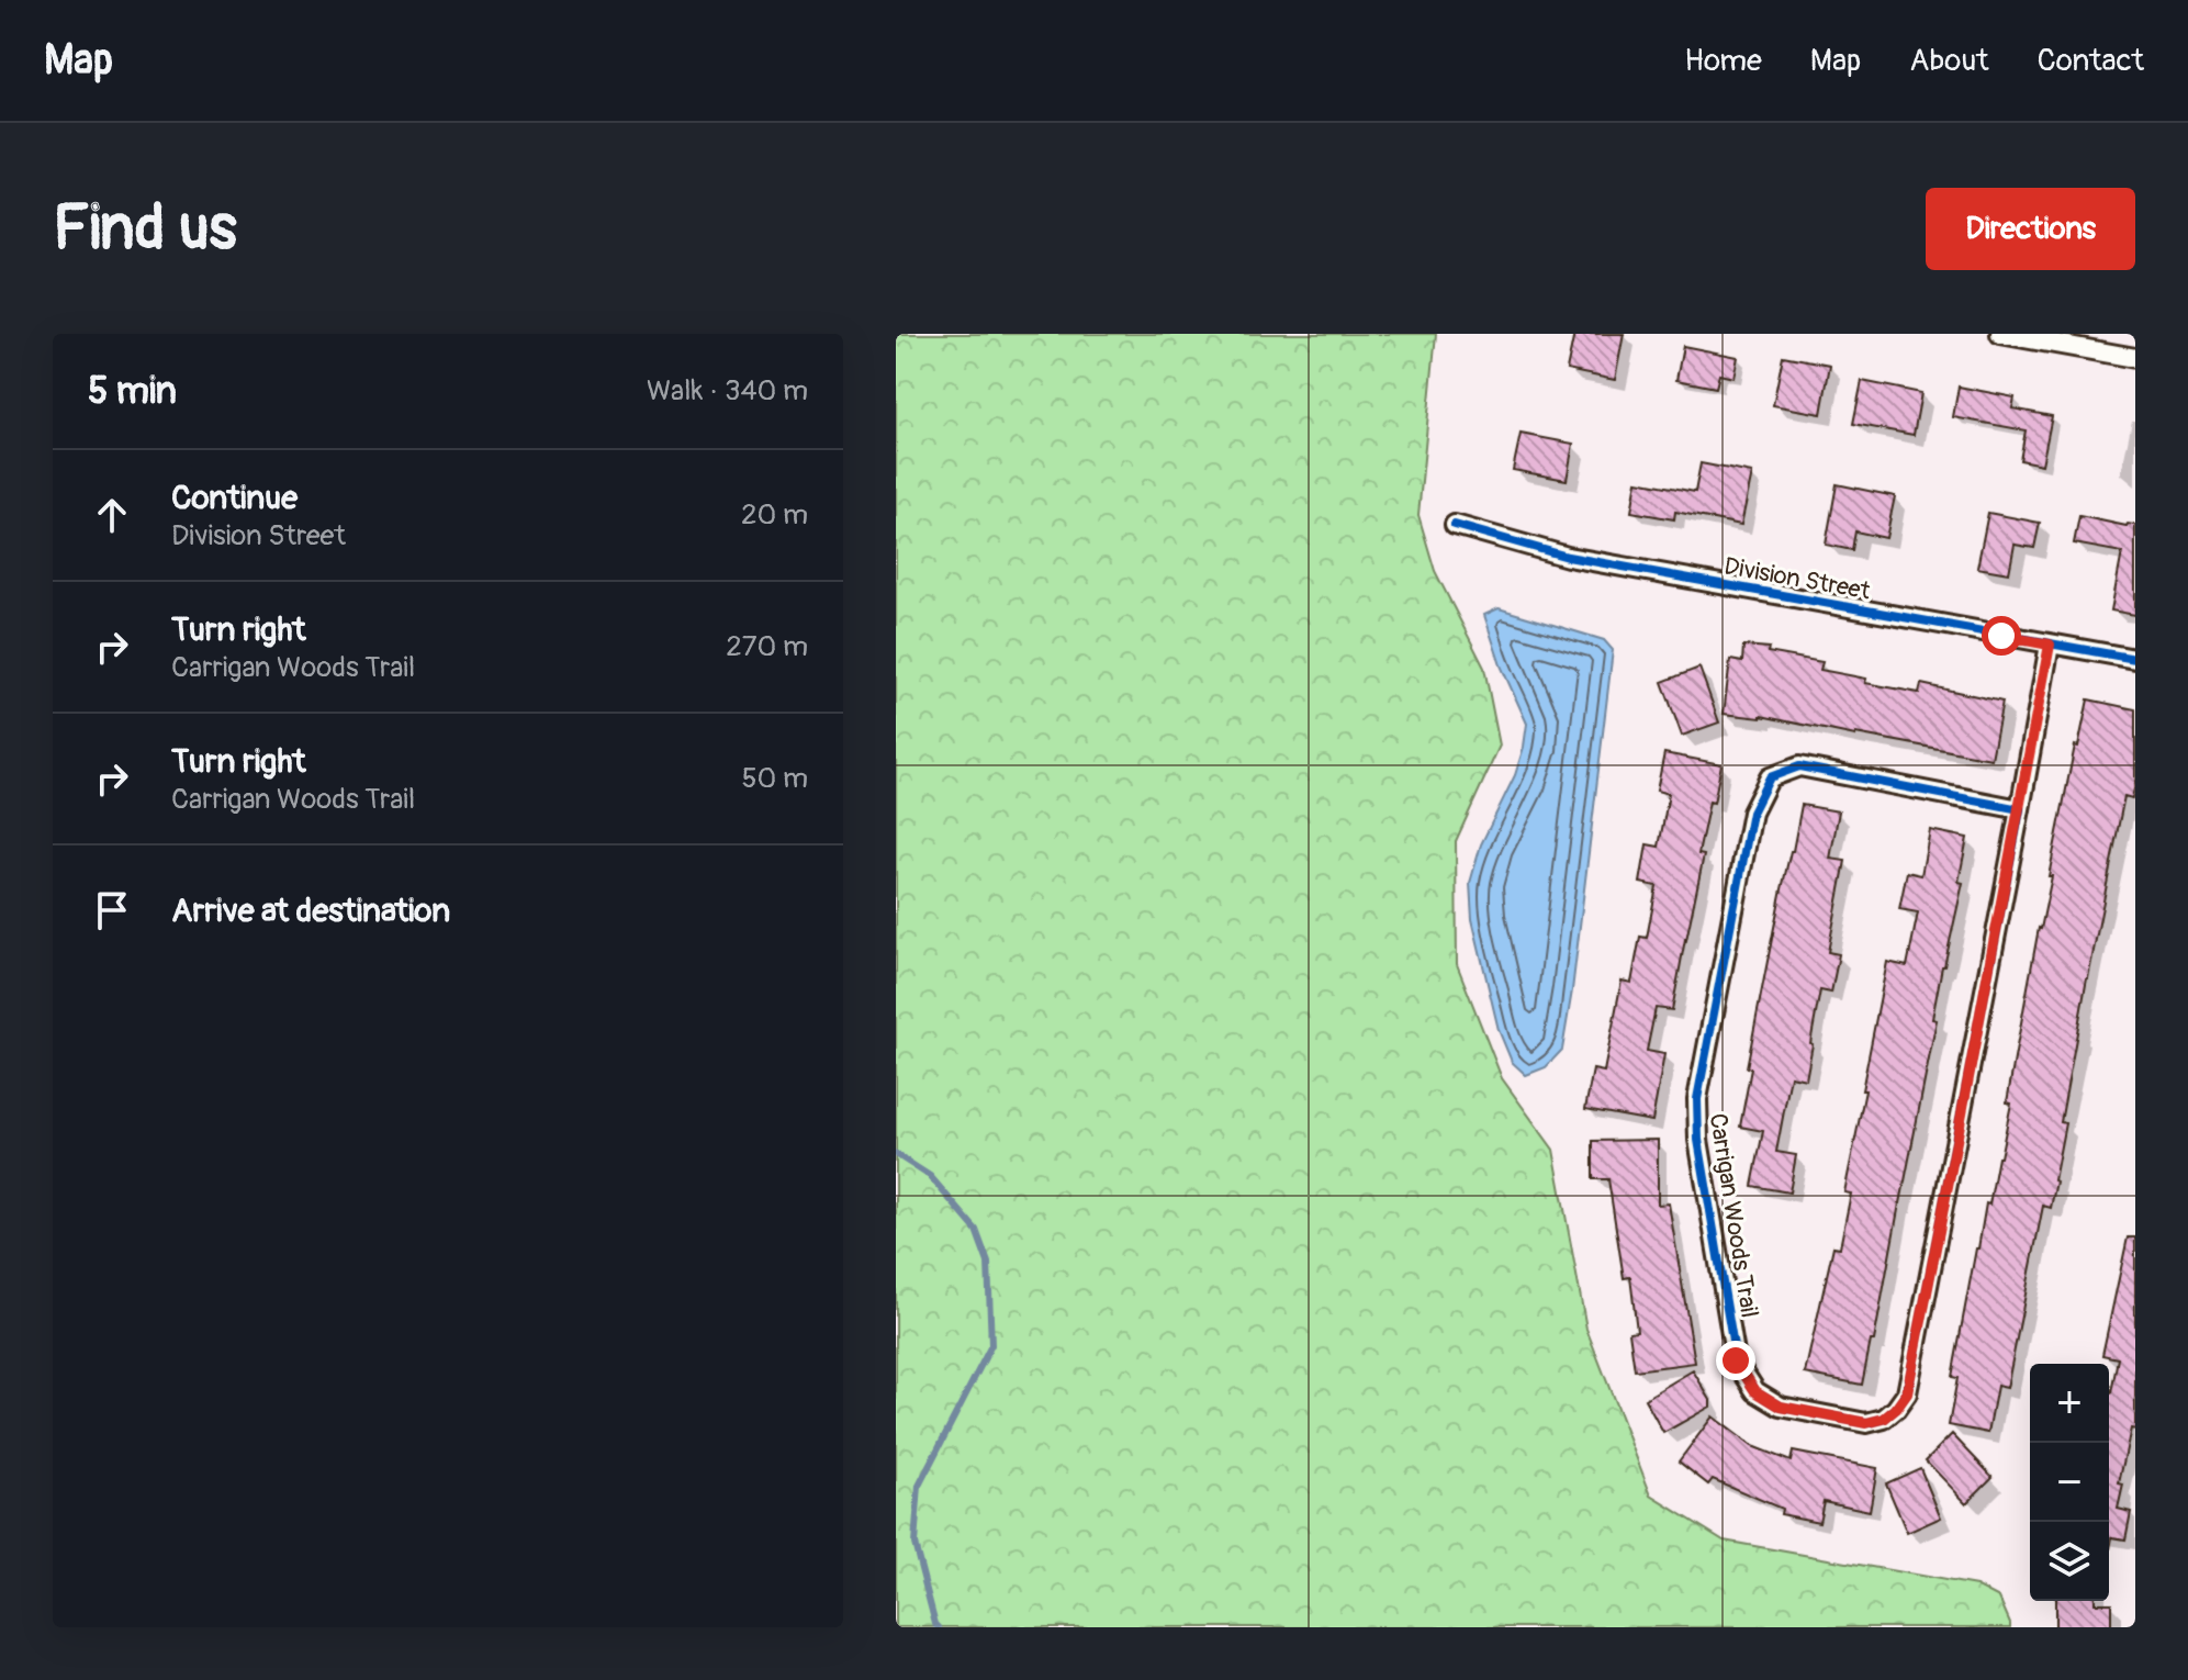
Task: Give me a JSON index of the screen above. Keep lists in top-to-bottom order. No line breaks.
{"streets":{"street":["Division Street","Carrigan Woods Trail"]},"crossings":[["Division Street","Carrigan Woods Trail"]],"page":{"header":"Map","nav":["Home","Map","About","Contact"],"buttons":"Directions","title":"Find us","heading":["5 min","Walk · 340 m"],"list":[["Continue","Division Street","20 m"],["Turn right","Carrigan Woods Trail","270 m"],["Turn right","Carrigan Woods Trail","50 m"],"Arrive at destination"],"map_buttons":["+","−"]}}
